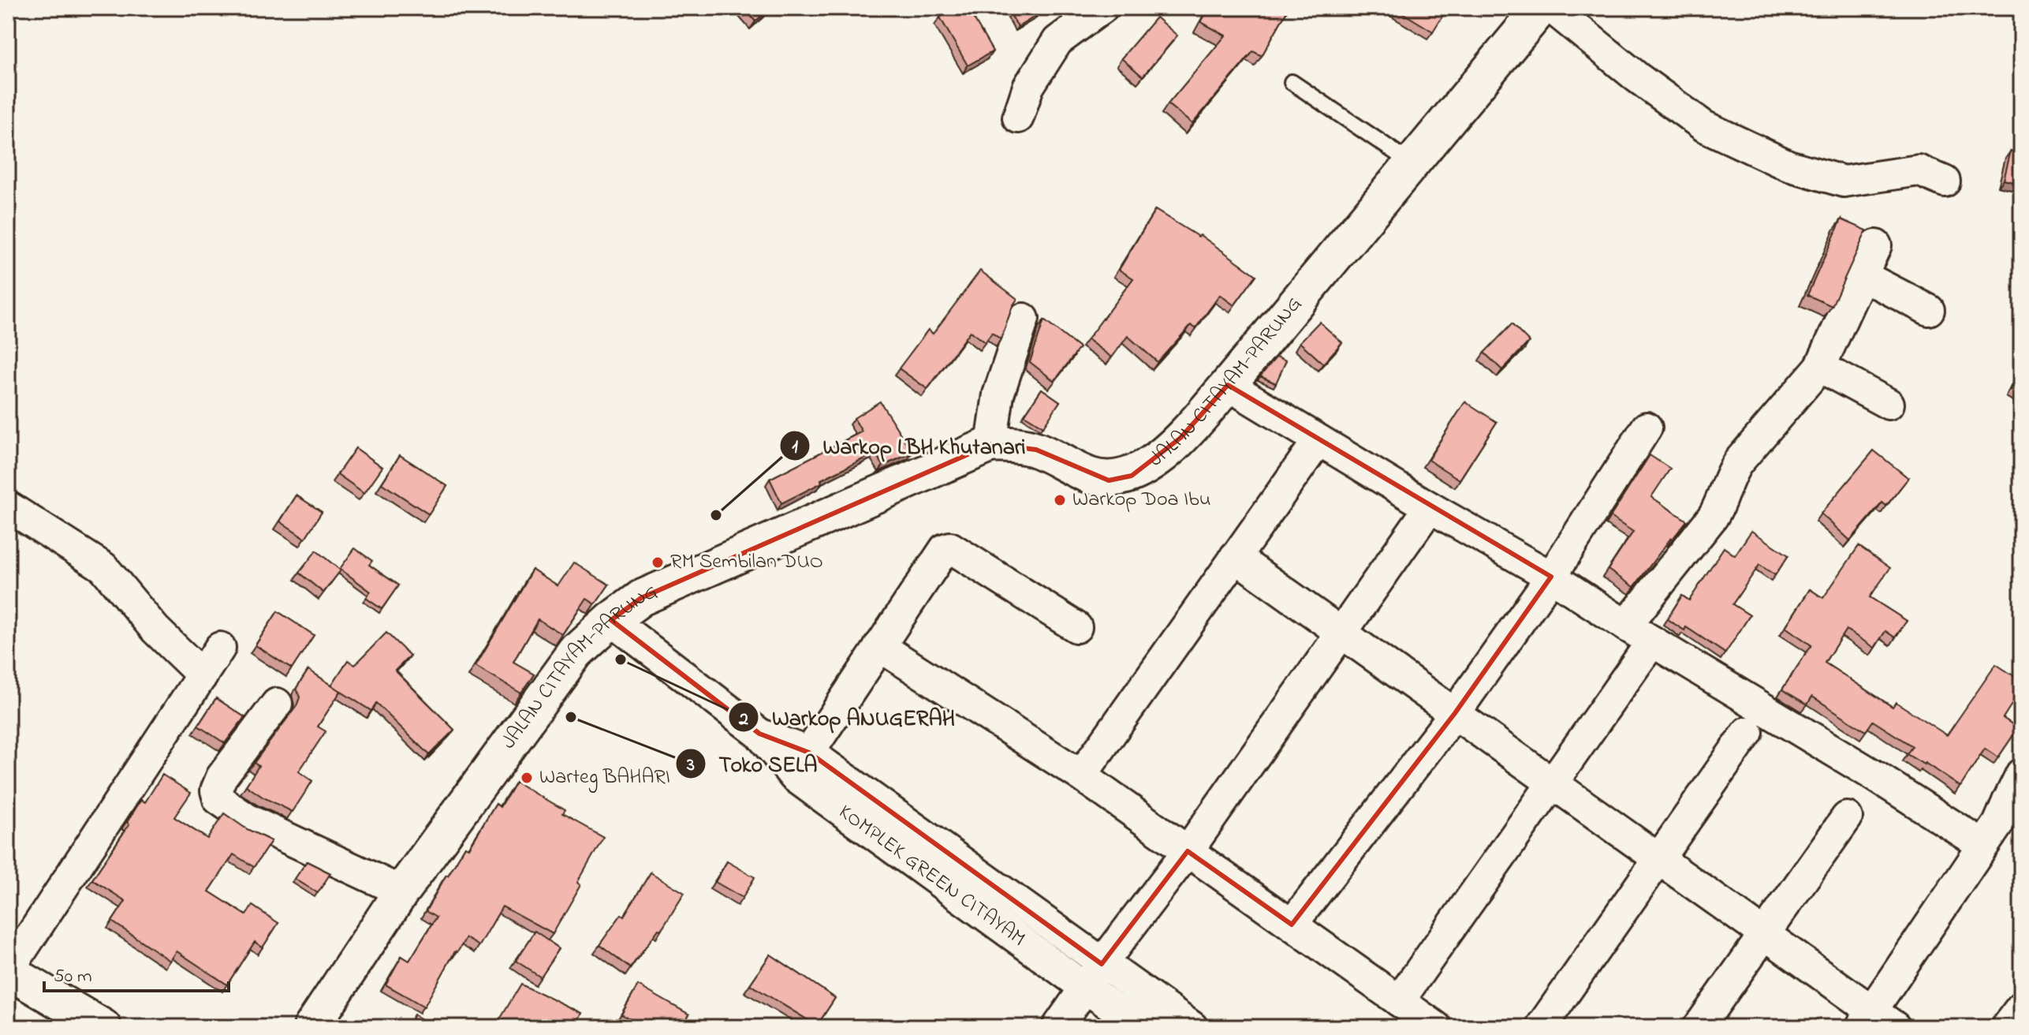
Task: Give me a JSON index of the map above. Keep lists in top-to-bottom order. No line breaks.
{"streets":{"street":["JALAN CITAYAM-PARUNG","KOMPLEK GREEN CITAYAM"]},"crossings":[["JALAN CITAYAM-PARUNG","KOMPLEK GREEN CITAYAM"]],"places":["Warkop Doa Ibu","Warkop LBH Khutanari","RM Sembilan DUO","Warkop ANUGERAH","Toko SELA","Warteg BAHARI"],"scale_bar":"50 m"}
